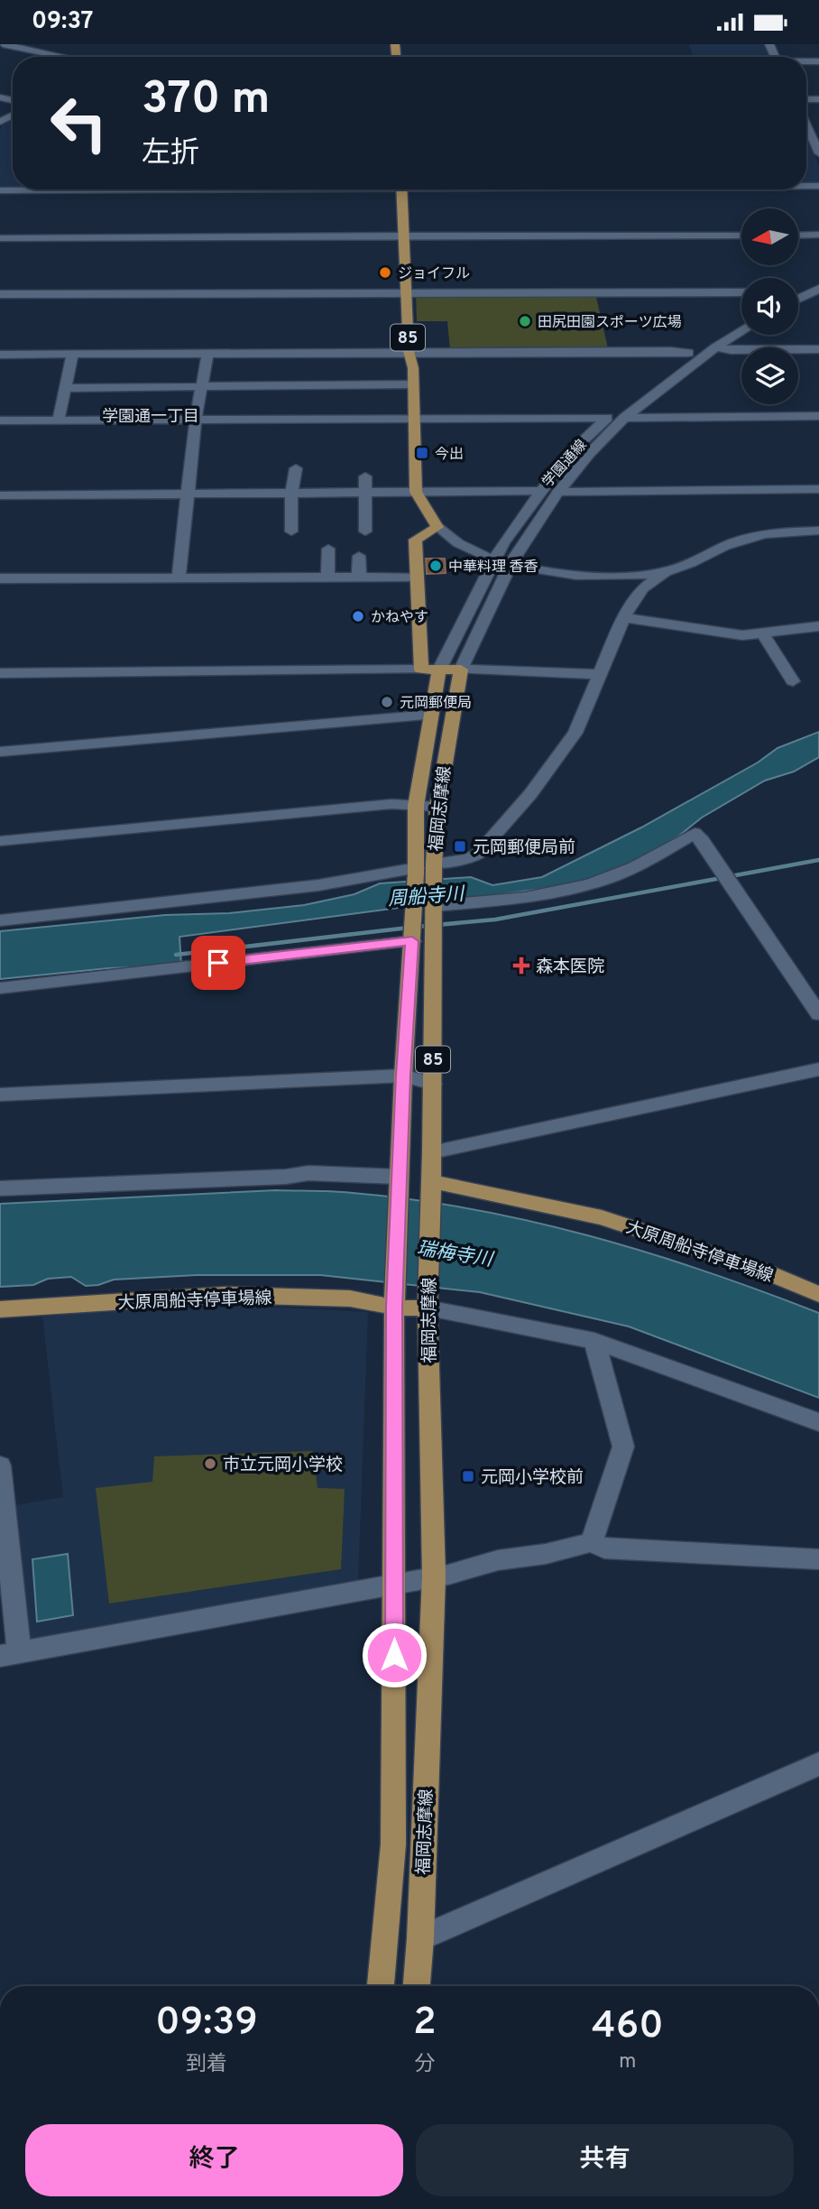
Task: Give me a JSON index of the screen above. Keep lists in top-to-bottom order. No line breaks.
{"streets":{"main road":["85","福岡志摩線","大原周船寺停車場線"],"street":["学園通線"]},"crossings":[["85","福岡志摩線"],["学園通線","福岡志摩線"],["福岡志摩線","大原周船寺停車場線"]],"districts":["学園通一丁目"],"water":["周船寺川","瑞梅寺川"],"places":{"other":["ジョイフル","田尻田園スポーツ広場","中華料理 香香","かねやす","元岡郵便局","市立元岡小学校"],"transit":["今出","元岡郵便局前","元岡小学校前"],"health":["森本医院"]},"north":"left","page":{"status":"09:37","turn":["370 m","左折"],"eta":["09:39","到着","2","分","460","m"],"buttons":["終了","共有"]}}
